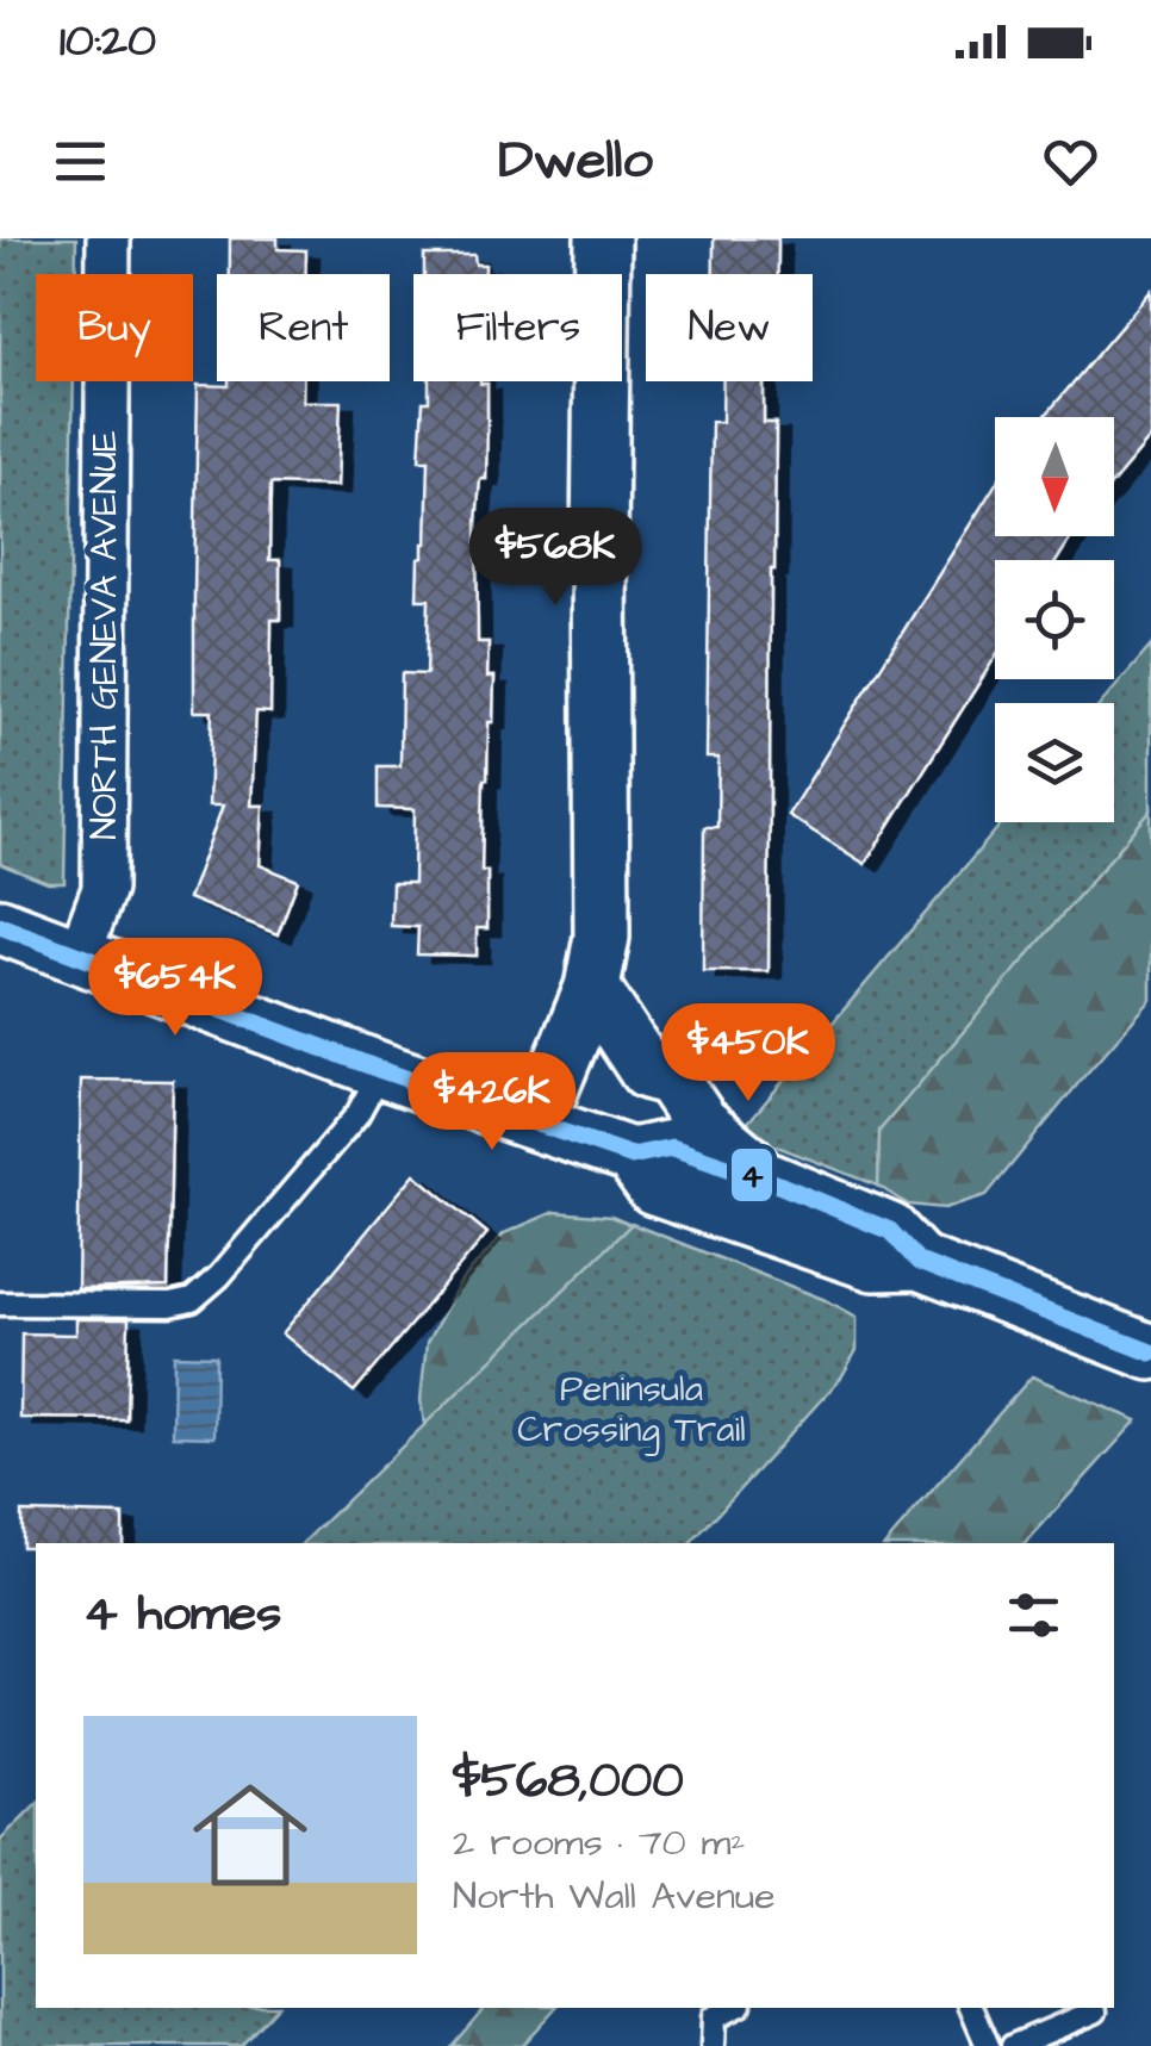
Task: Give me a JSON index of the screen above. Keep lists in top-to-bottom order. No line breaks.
{"streets":{"street":["NORTH GENEVA AVENUE"]},"parks":["Peninsula Crossing Trail"],"lines":["transit line 4"],"north":"bottom","page":{"status":"10:20","header":"Dwello","chip":["Buy","Rent","Filters","New"],"price":["$568K","$654K","$450K","$426K"],"heading":"4 homes","list":[{"name":"$568,000","note":"2 rooms · 70 m² · North Wall Avenue"}]}}
